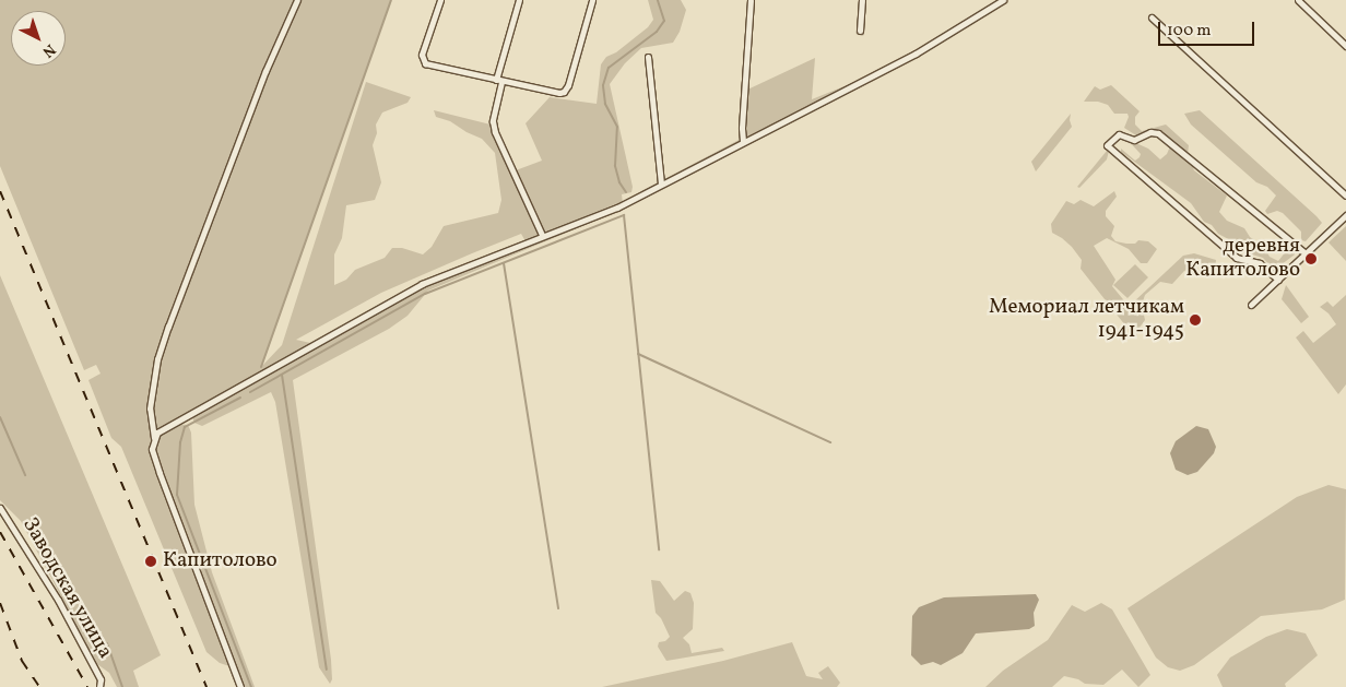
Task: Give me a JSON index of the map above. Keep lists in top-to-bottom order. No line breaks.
{"streets":{"street":["Заводская улица"]},"places":["деревня Капитолово","Мемориал летчикам 1941-1945","Капитолово"],"scale_bar":"100 m","north":"bottom right"}
